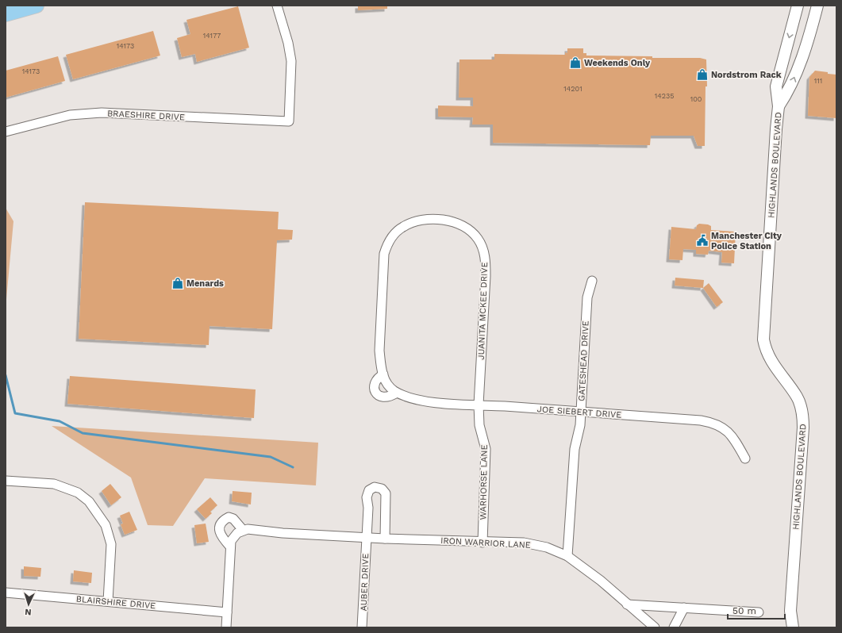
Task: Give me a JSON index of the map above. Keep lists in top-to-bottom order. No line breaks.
{"streets":{"street":["BRAESHIRE DRIVE","HIGHLANDS BOULEVARD","JUANITA MCKEE DRIVE","GATESHEAD DRIVE","JOE SIEBERT DRIVE","WARHORSE LANE","IRON WARRIOR LANE","AUBER DRIVE","BLAIRSHIRE DRIVE"]},"crossings":[["JUANITA MCKEE DRIVE","JOE SIEBERT DRIVE"],["JUANITA MCKEE DRIVE","WARHORSE LANE"],["GATESHEAD DRIVE","JOE SIEBERT DRIVE"],["GATESHEAD DRIVE","IRON WARRIOR LANE"],["JOE SIEBERT DRIVE","WARHORSE LANE"],["WARHORSE LANE","IRON WARRIOR LANE"],["IRON WARRIOR LANE","AUBER DRIVE"]],"places":{"shop":["Weekends Only","Nordstrom Rack","Menards"],"public building":["Manchester City Police Station"]},"house_numbers":["14177","14173","14173","111","14201","14235","100"],"scale_bar":"50 m","north":"bottom"}
